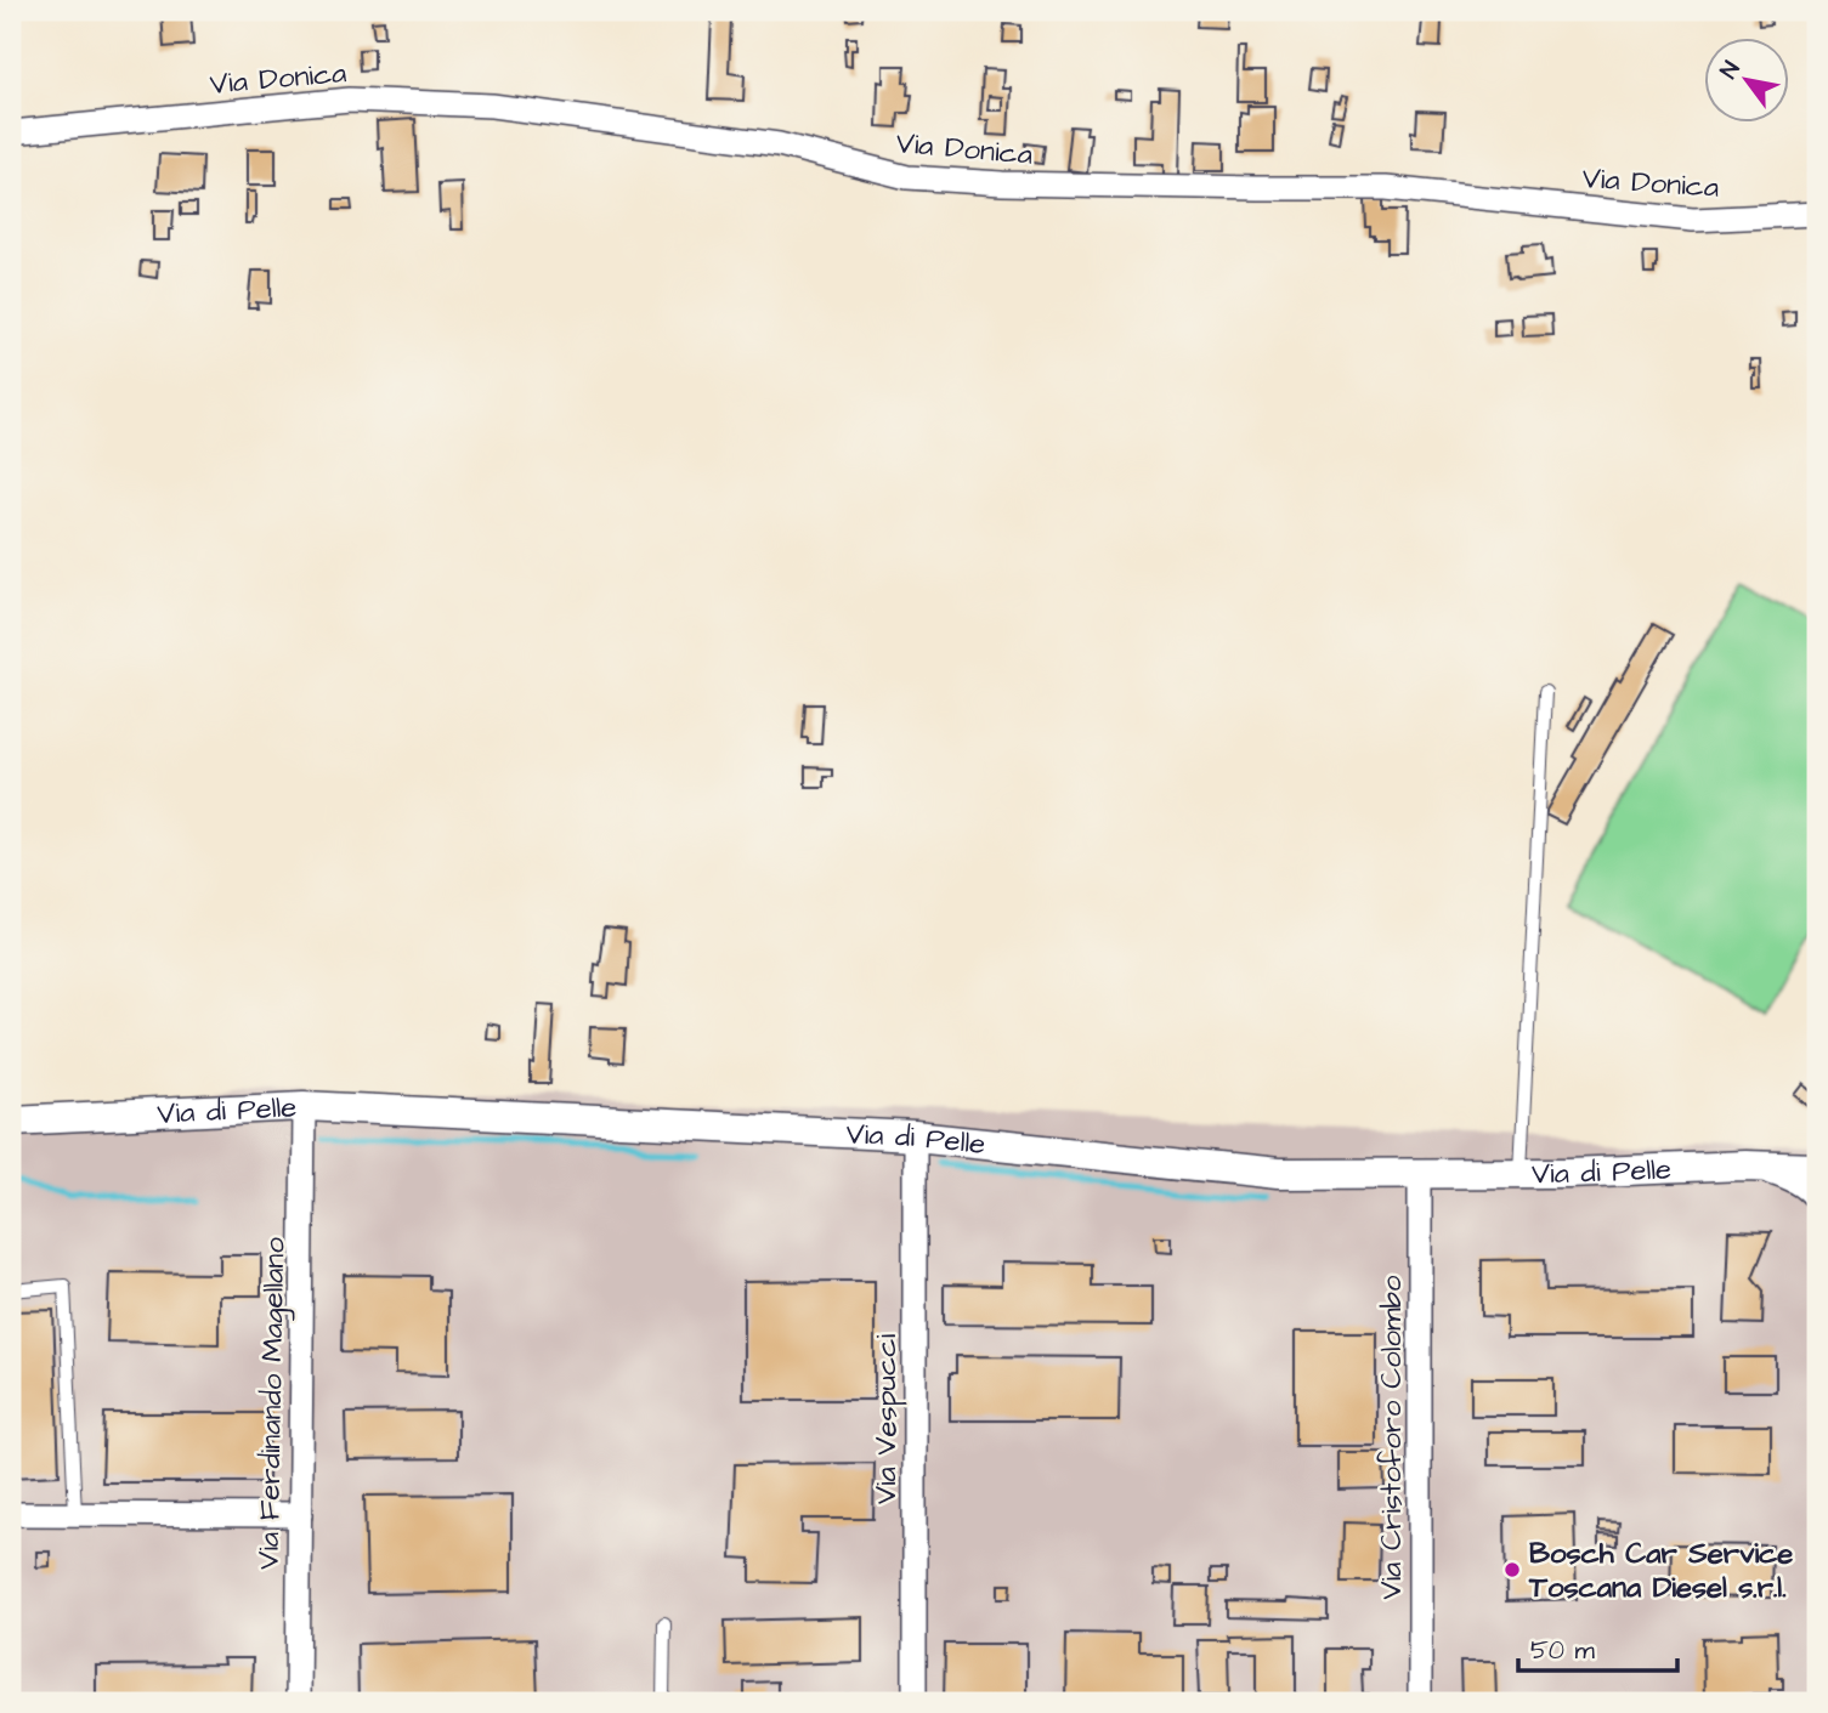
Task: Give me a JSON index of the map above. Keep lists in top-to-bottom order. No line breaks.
{"streets":{"street":["Via Donica","Via di Pelle","Via Ferdinando Magellano","Via Vespucci","Via Cristoforo Colombo"]},"crossings":[["Via di Pelle","Via Ferdinando Magellano"],["Via di Pelle","Via Vespucci"],["Via di Pelle","Via Cristoforo Colombo"]],"places":["Bosch Car Service Toscana Diesel s.r.l."],"scale_bar":"50 m","north":"top left"}
